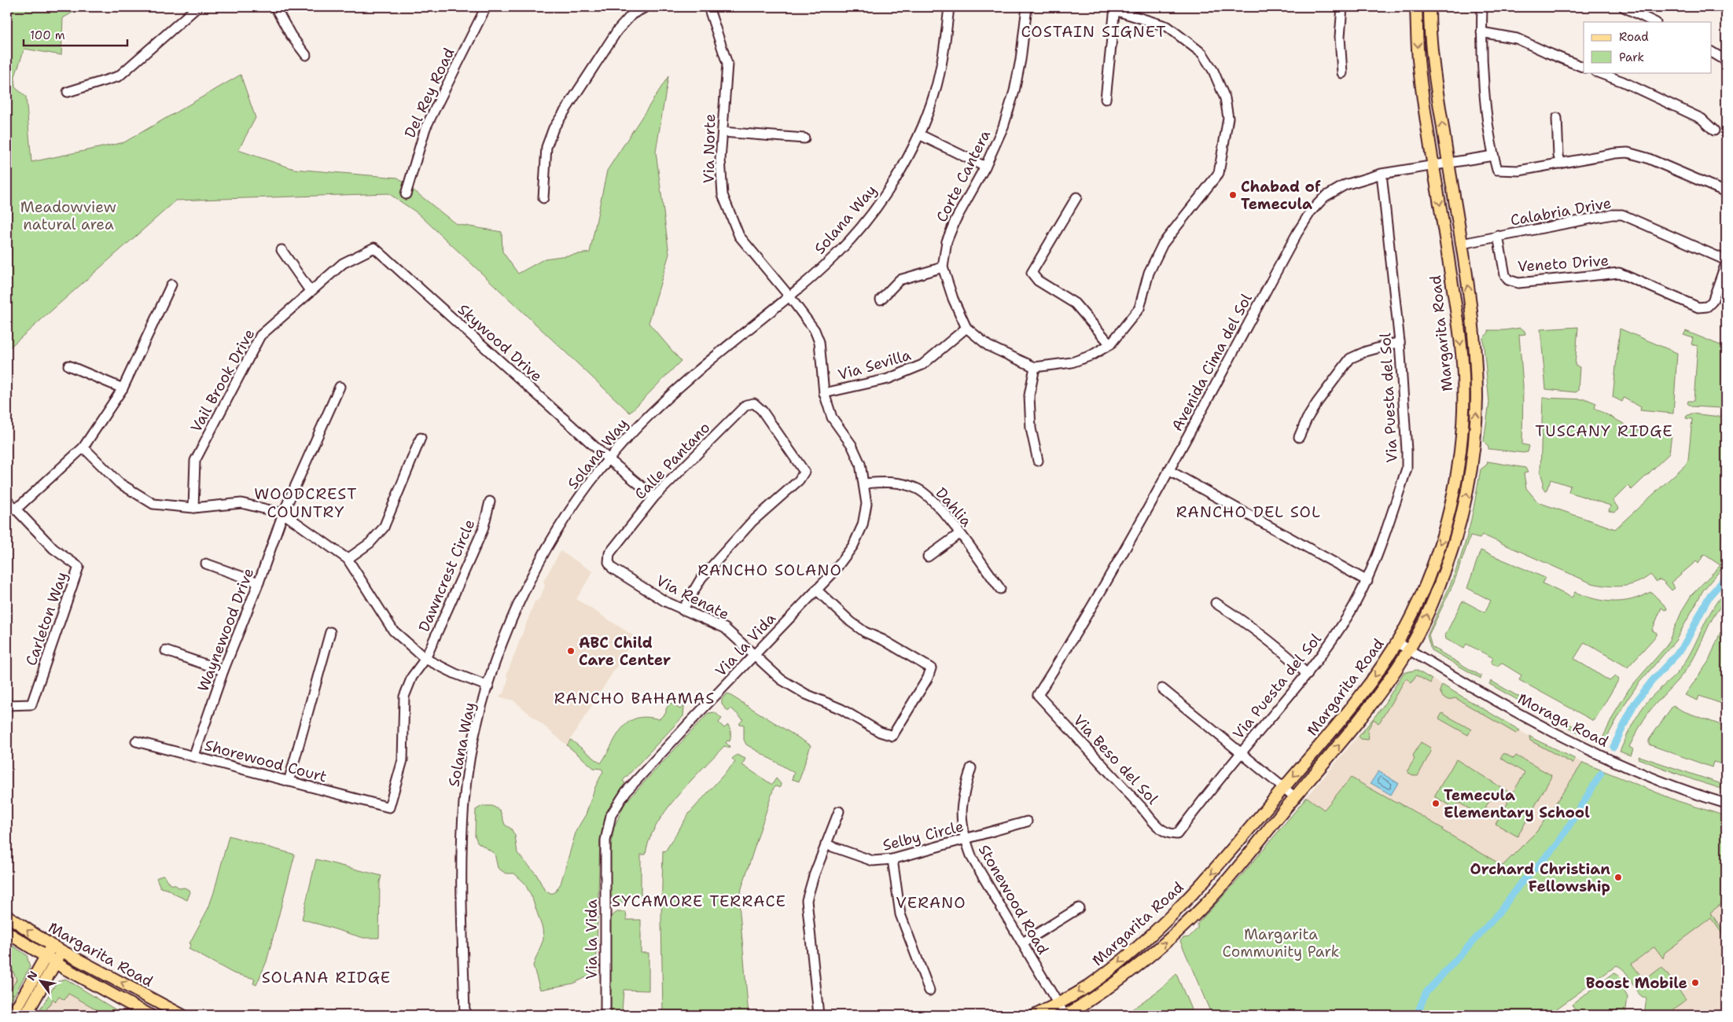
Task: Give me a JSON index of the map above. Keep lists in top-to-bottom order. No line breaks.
{"streets":{"main road":["Margarita Road"],"street":["Del Rey Road","Via Norte","Corte Cantera","Calabria Drive","Solana Way","Veneto Drive","Skywood Drive","Avenida Cima del Sol","Via Sevilla","Vail Brook Drive","Via Puesta del Sol","Calle Pantano","Dahlia","Dawncrest Circle","Via Renate","Carleton Way","Waynewood Drive","Via la Vida","Moraga Road","Via Beso del Sol","Shorewood Court","Selby Circle","Stonewood Road"]},"crossings":[["Via Norte","Solana Way"],["Via Norte","Via la Vida"],["Corte Cantera","Via Sevilla"],["Calabria Drive","Veneto Drive"],["Calabria Drive","Margarita Road"],["Solana Way","Skywood Drive"],["Solana Way","Via la Vida"],["Margarita Road","Avenida Cima del Sol"],["Margarita Road","Moraga Road"],["Margarita Road","Stonewood Road"],["Skywood Drive","Vail Brook Drive"],["Skywood Drive","Calle Pantano"],["Avenida Cima del Sol","Via Puesta del Sol"],["Avenida Cima del Sol","Via Beso del Sol"],["Via Sevilla","Via la Vida"],["Via Puesta del Sol","Via Beso del Sol"],["Calle Pantano","Via Renate"],["Dahlia","Via la Vida"],["Dawncrest Circle","Shorewood Court"],["Via Renate","Via la Vida"],["Waynewood Drive","Shorewood Court"],["Selby Circle","Stonewood Road"]],"districts":["COSTAIN SIGNET","TUSCANY RIDGE","WOODCREST COUNTRY","RANCHO DEL SOL","RANCHO SOLANO","RANCHO BAHAMAS","SYCAMORE TERRACE","VERANO","SOLANA RIDGE"],"parks":["Meadowview natural area","Margarita Community Park"],"places":["Chabad of Temecula","ABC Child Care Center","Temecula Elementary School","Orchard Christian Fellowship","Boost Mobile"],"legend":["Road","Park"],"scale_bar":"100 m","north":"top left"}
